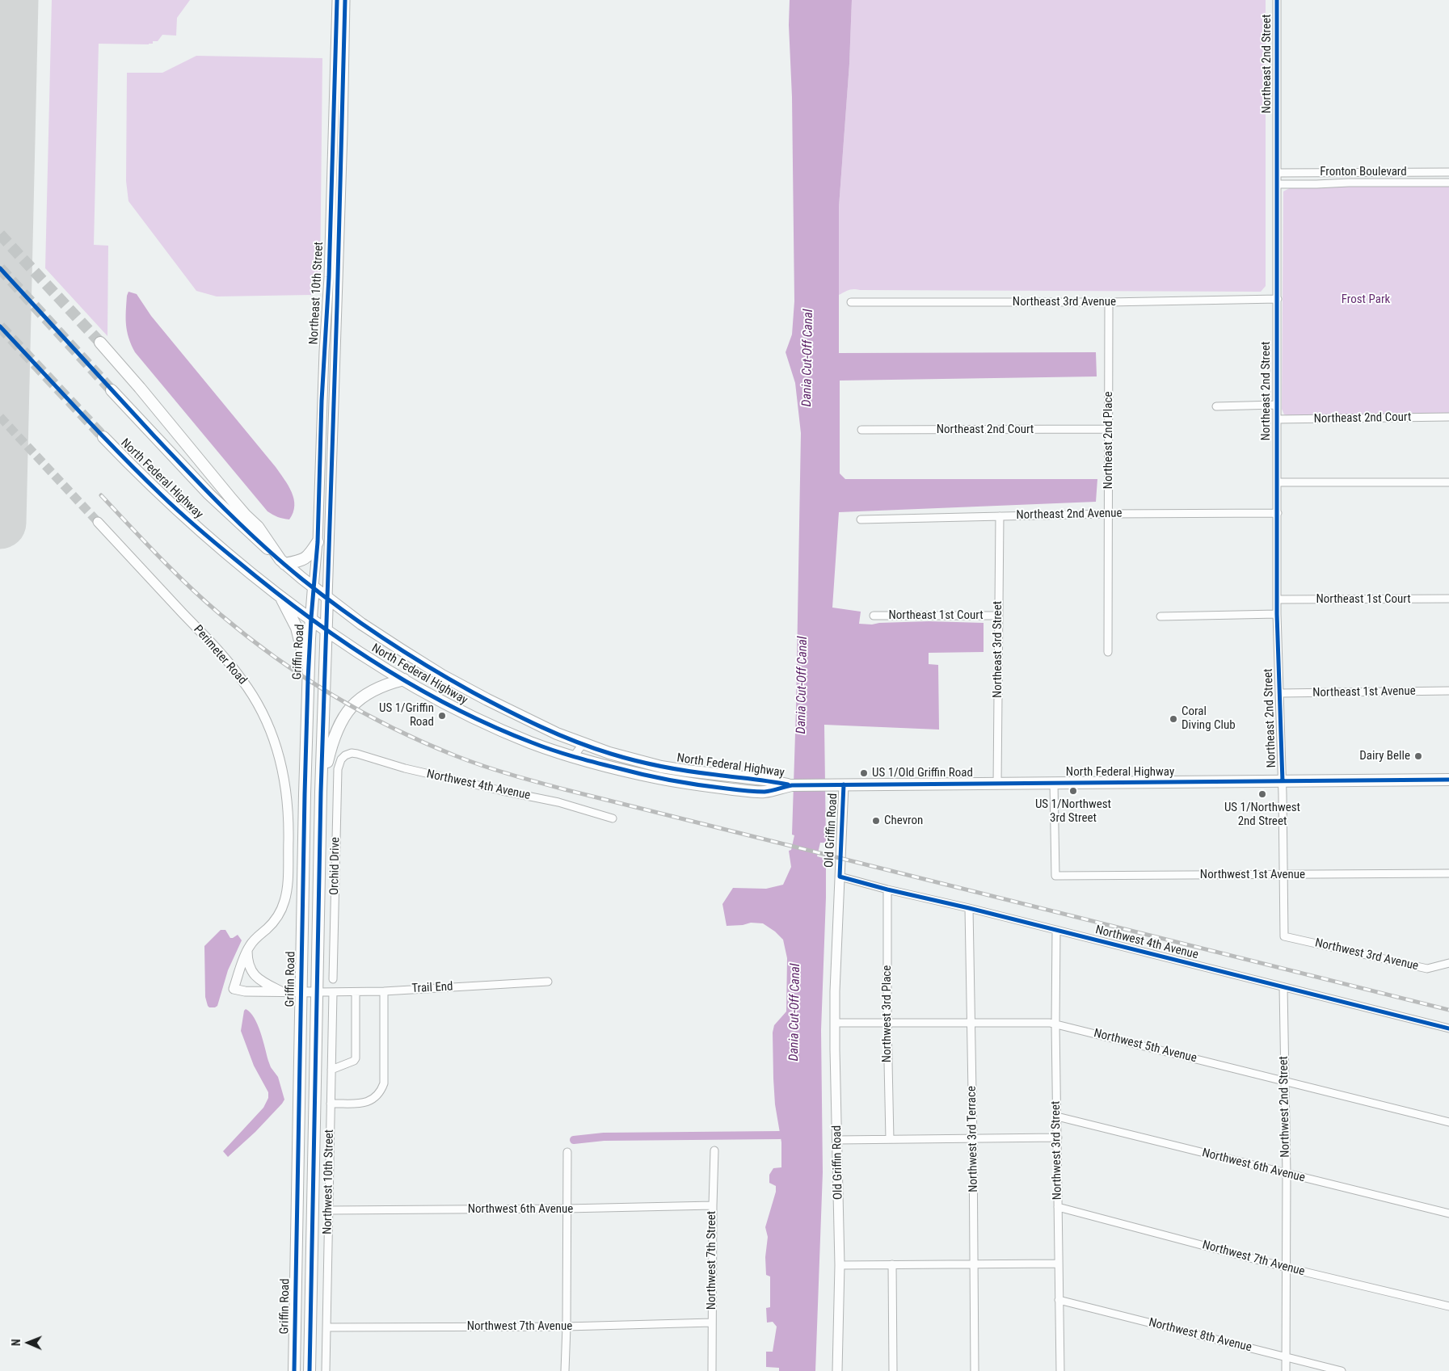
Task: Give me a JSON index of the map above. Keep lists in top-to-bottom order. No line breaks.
{"streets":{"main road":["North Federal Highway","Griffin Road"],"street":["Northeast 2nd Street","Fronton Boulevard","Northeast 10th Street","Northeast 3rd Avenue","Northeast 2nd Court","Northeast 2nd Place","Northeast 2nd Avenue","Northeast 1st Court","Northeast 3rd Street","Perimeter Road","Northeast 1st Avenue","Northwest 4th Avenue","Old Griffin Road","Orchid Drive","Northwest 1st Avenue","Northwest 3rd Avenue","Trail End","Northwest 3rd Place","Northwest 5th Avenue","Northwest 2nd Street","Northwest 3rd Terrace","Northwest 3rd Street","Northwest 6th Avenue","Northwest 10th Street","Northwest 7th Avenue","Northwest 7th Street","Northwest 8th Avenue"]},"crossings":[["Northeast 2nd Street","Fronton Boulevard"],["Northeast 2nd Street","Northeast 3rd Avenue"],["Northeast 2nd Street","Northeast 2nd Court"],["Northeast 2nd Street","North Federal Highway"],["Northeast 2nd Street","Northeast 2nd Avenue"],["Northeast 2nd Street","Northeast 1st Court"],["Northeast 2nd Street","Northeast 1st Avenue"],["Northeast 10th Street","North Federal Highway"],["Northeast 10th Street","Griffin Road"],["Northeast 3rd Avenue","Northeast 2nd Place"],["Northeast 2nd Court","Northeast 2nd Place"],["Northeast 2nd Place","Northeast 2nd Avenue"],["North Federal Highway","Northeast 3rd Street"],["North Federal Highway","Griffin Road"],["North Federal Highway","Old Griffin Road"],["North Federal Highway","Northwest 1st Avenue"],["Northeast 2nd Avenue","Northeast 3rd Street"],["Northeast 1st Court","Northeast 3rd Street"],["Griffin Road","Perimeter Road"],["Perimeter Road","Trail End"],["Northwest 4th Avenue","Old Griffin Road"],["Northwest 4th Avenue","Orchid Drive"],["Northwest 4th Avenue","Northwest 3rd Place"],["Northwest 4th Avenue","Northwest 2nd Street"],["Northwest 4th Avenue","Northwest 3rd Terrace"],["Northwest 4th Avenue","Northwest 3rd Street"],["Old Griffin Road","Northwest 5th Avenue"],["Northwest 1st Avenue","Northwest 3rd Avenue"],["Trail End","Northwest 10th Street"],["Northwest 3rd Place","Northwest 5th Avenue"],["Northwest 5th Avenue","Northwest 2nd Street"],["Northwest 5th Avenue","Northwest 3rd Terrace"],["Northwest 5th Avenue","Northwest 3rd Street"],["Northwest 2nd Street","Northwest 6th Avenue"],["Northwest 2nd Street","Northwest 7th Avenue"],["Northwest 2nd Street","Northwest 8th Avenue"],["Northwest 3rd Street","Northwest 6th Avenue"],["Northwest 3rd Street","Northwest 7th Avenue"],["Northwest 3rd Street","Northwest 8th Avenue"],["Northwest 6th Avenue","Northwest 10th Street"],["Northwest 6th Avenue","Northwest 7th Street"],["Northwest 10th Street","Northwest 7th Avenue"],["Northwest 7th Avenue","Northwest 7th Street"]],"water":["Dania Cut-Off Canal"],"parks":["Frost Park"],"places":["US 1/Griffin Road","Coral Diving Club","Dairy Belle","US 1/Old Griffin Road","US 1/Northwest 3rd Street","US 1/Northwest 2nd Street","Chevron"],"north":"left"}
